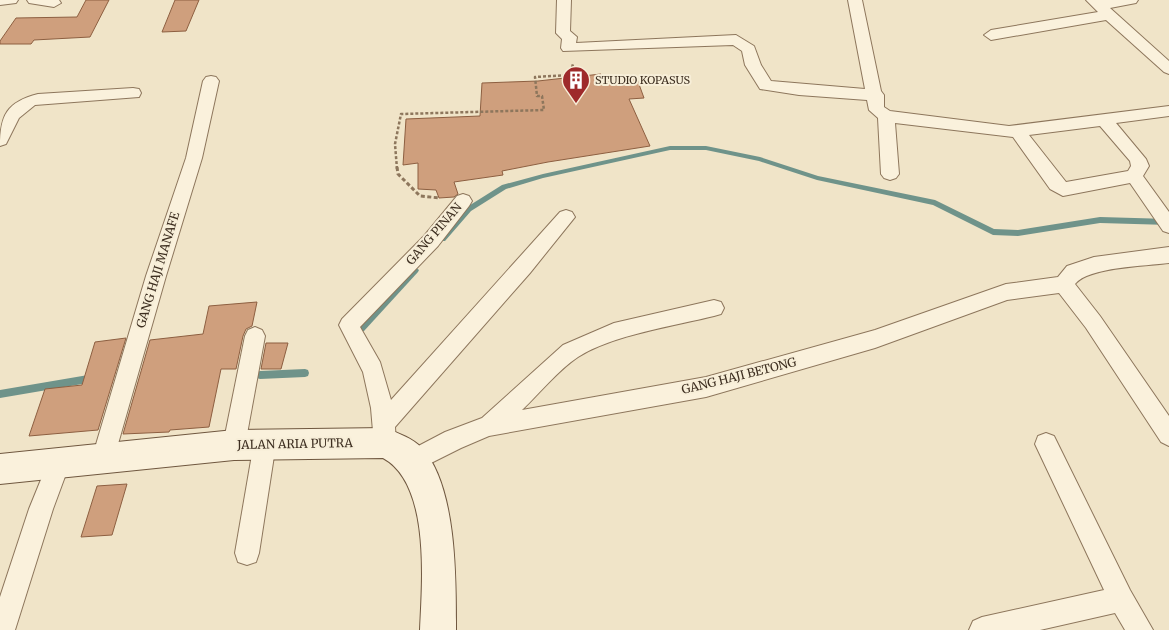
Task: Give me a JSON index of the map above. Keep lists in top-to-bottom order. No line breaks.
{"streets":{"main road":["JALAN ARIA PUTRA"],"street":["GANG PINAN","GANG HAJI MANAFE","GANG HAJI BETONG"]},"crossings":[["GANG PINAN","JALAN ARIA PUTRA"],["GANG HAJI MANAFE","JALAN ARIA PUTRA"]],"places":{"building":["STUDIO KOPASUS"]}}
